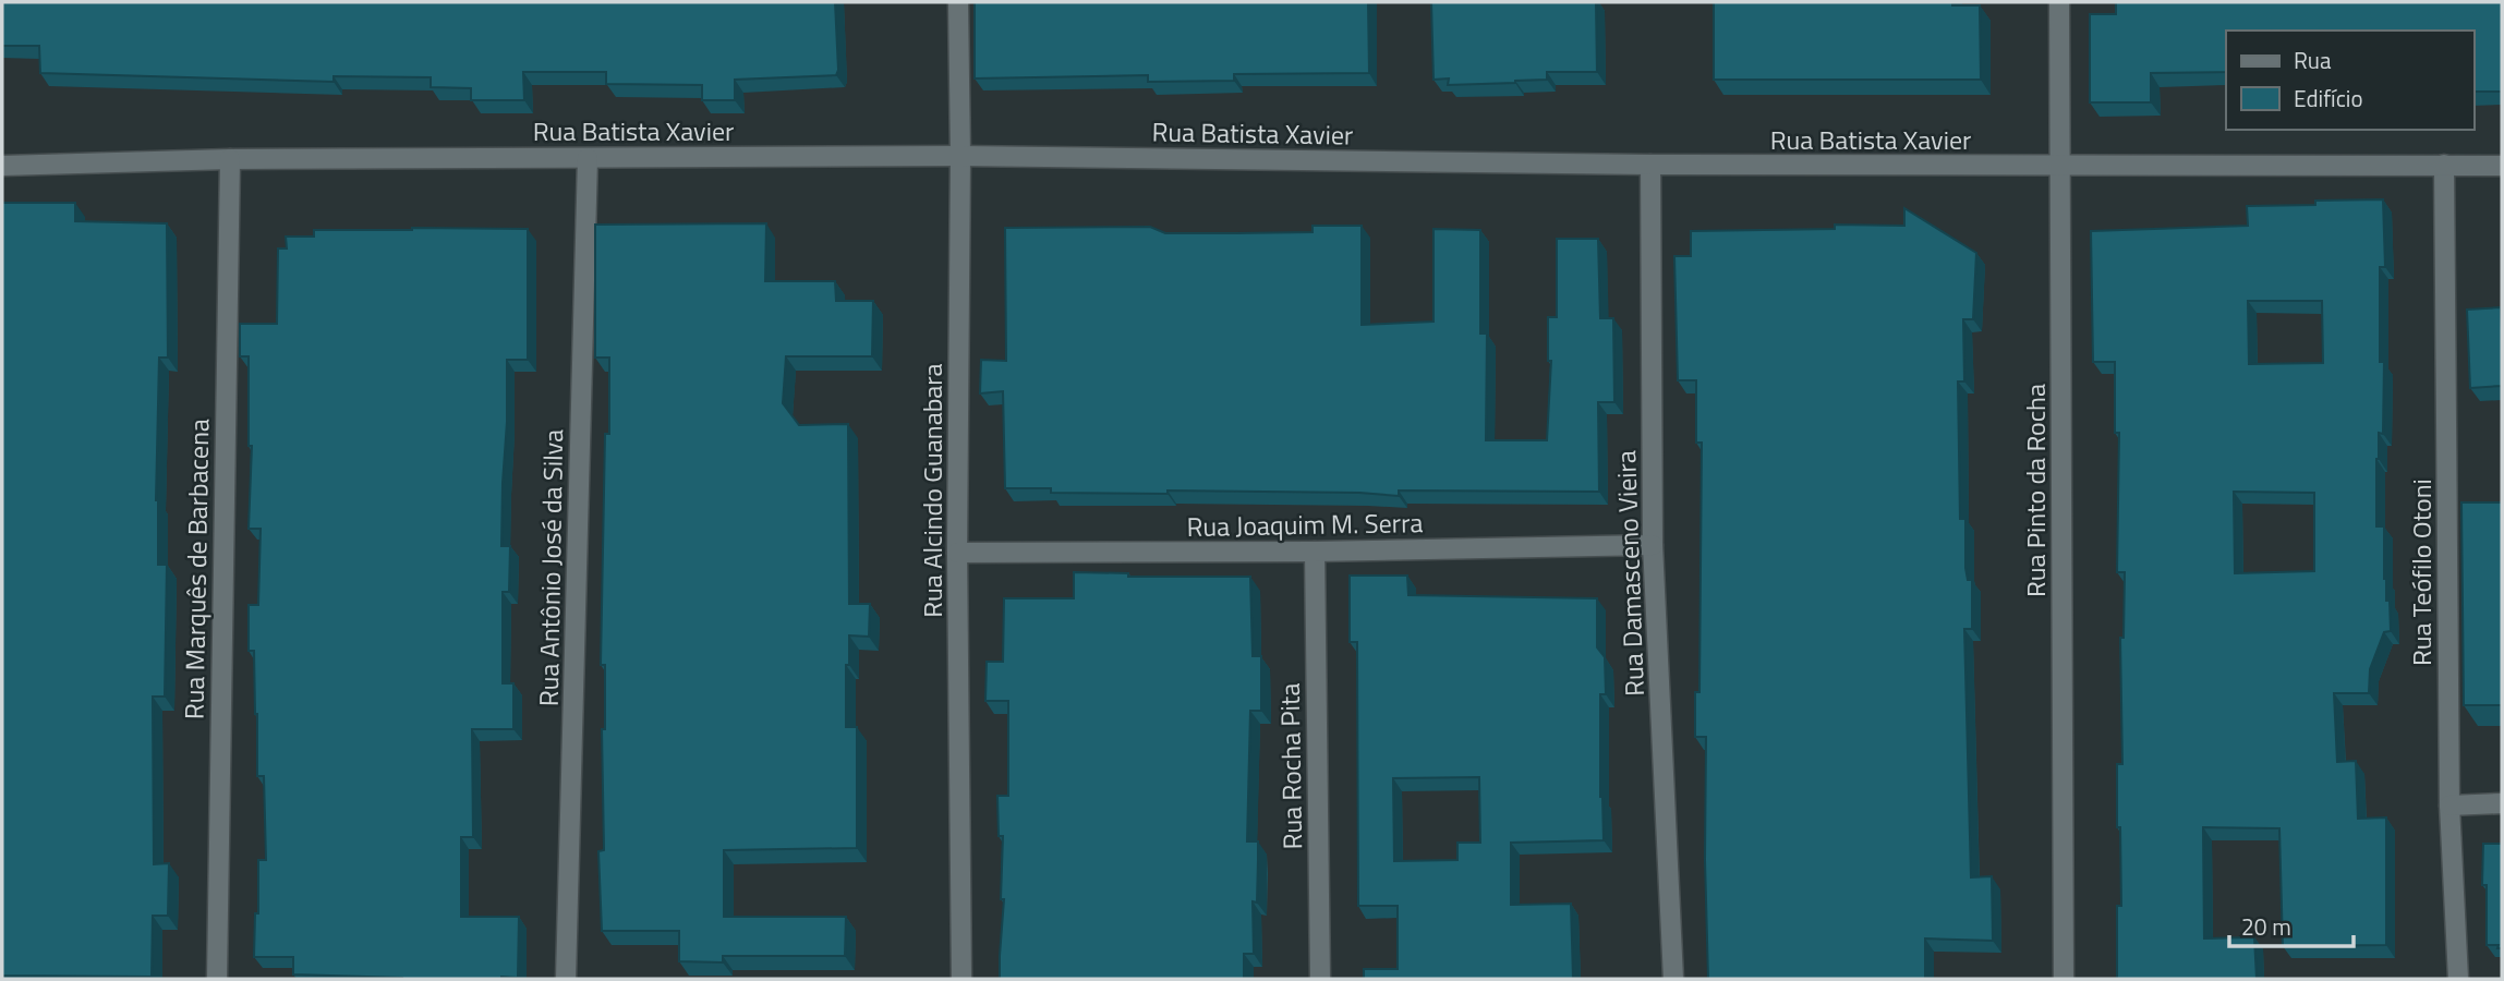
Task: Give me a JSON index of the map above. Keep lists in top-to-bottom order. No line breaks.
{"streets":{"street":["Rua Batista Xavier","Rua Alcindo Guanabara","Rua Pinto da Rocha","Rua Joaquim M. Serra","Rua Antônio José da Silva","Rua Marquês de Barbacena","Rua Teófilo Otoni","Rua Damasceno Vieira","Rua Rocha Pita"]},"crossings":[["Rua Batista Xavier","Rua Alcindo Guanabara"],["Rua Batista Xavier","Rua Pinto da Rocha"],["Rua Batista Xavier","Rua Antônio José da Silva"],["Rua Batista Xavier","Rua Marquês de Barbacena"],["Rua Batista Xavier","Rua Teófilo Otoni"],["Rua Batista Xavier","Rua Damasceno Vieira"],["Rua Alcindo Guanabara","Rua Joaquim M. Serra"],["Rua Joaquim M. Serra","Rua Damasceno Vieira"],["Rua Joaquim M. Serra","Rua Rocha Pita"]],"legend":["Rua","Edifício"],"scale_bar":"20 m"}
